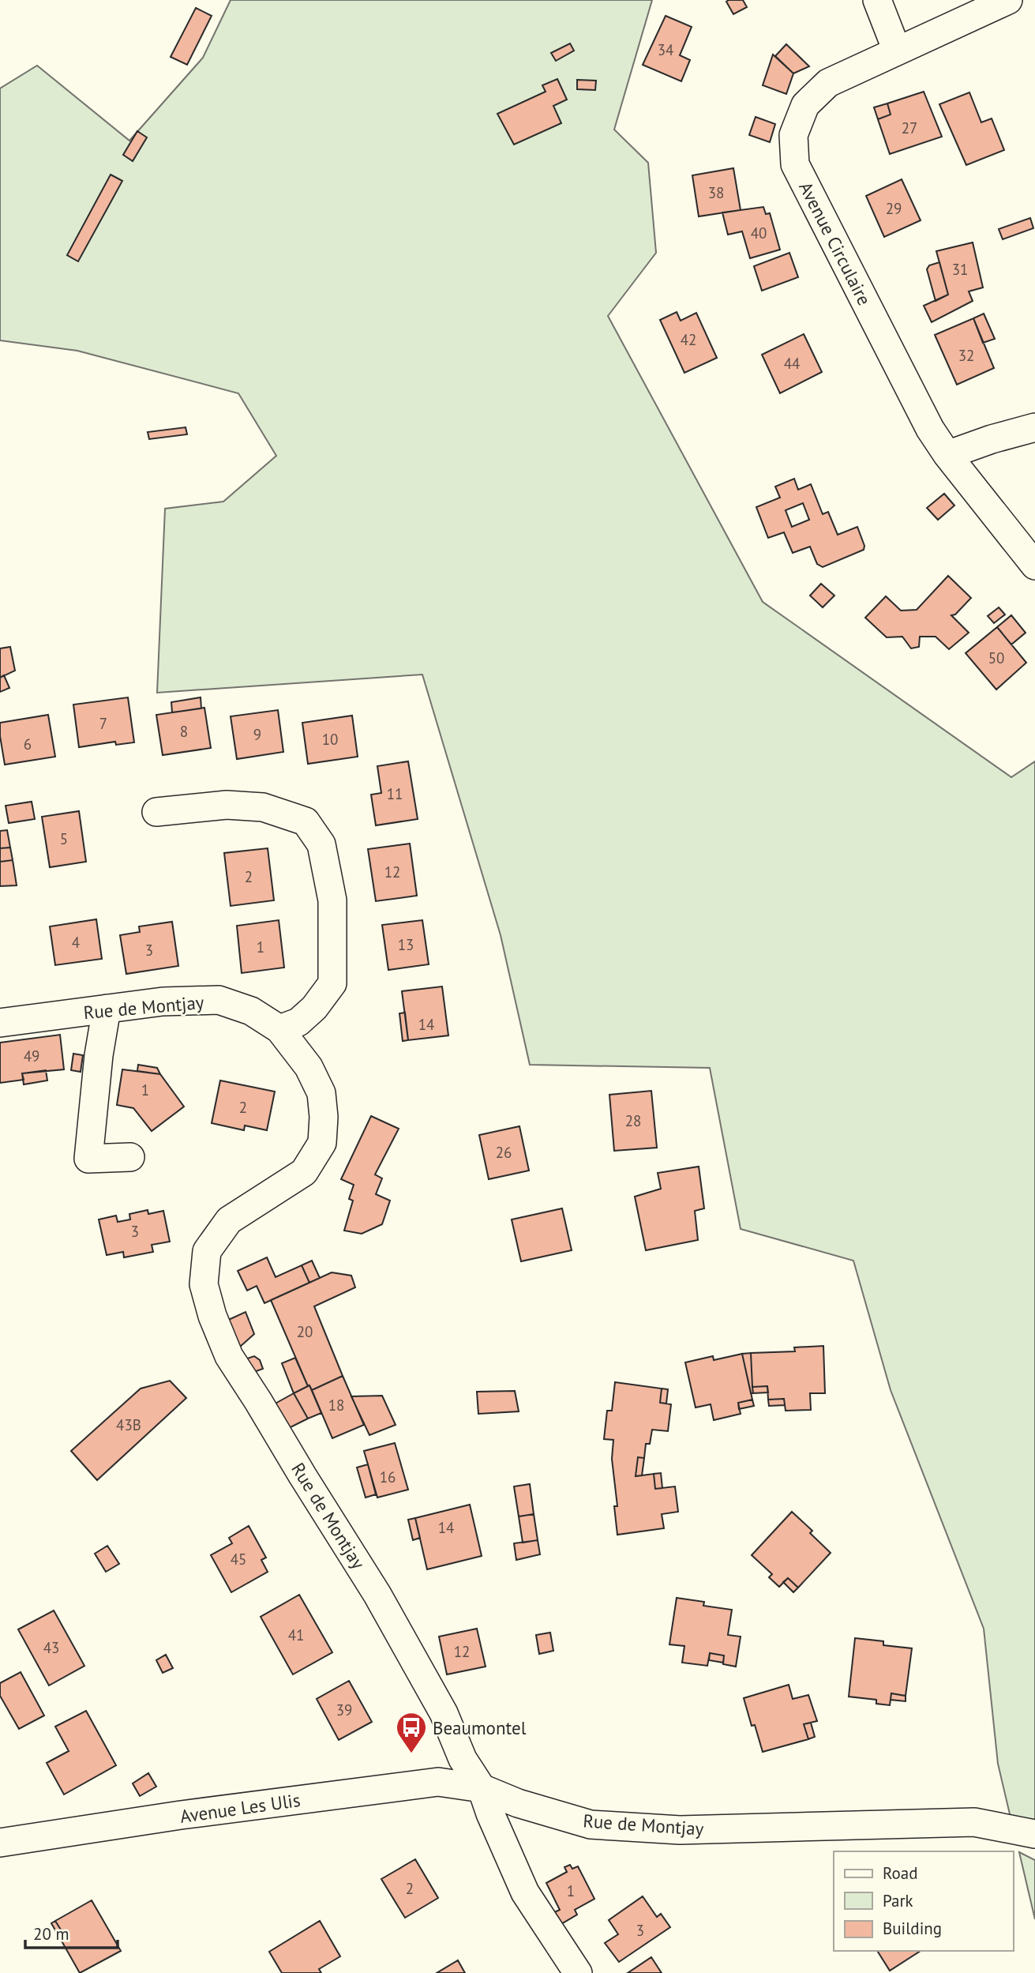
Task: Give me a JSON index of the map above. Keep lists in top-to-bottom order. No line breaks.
{"streets":{"street":["Avenue Circulaire","Rue de Montjay","Avenue Les Ulis"]},"crossings":[["Rue de Montjay","Avenue Les Ulis"]],"places":{"bus stop":["Beaumontel"]},"house_numbers":["34","27","38","29","40","31","42","32","44","50","7","8","9","10","6","11","5","12","2","4","13","1","3","14","49","1","2","28","26","3","20","18","43B","16","14","45","41","43","12","39","2","1","3"],"legend":["Road","Park","Building"],"scale_bar":"20 m"}
